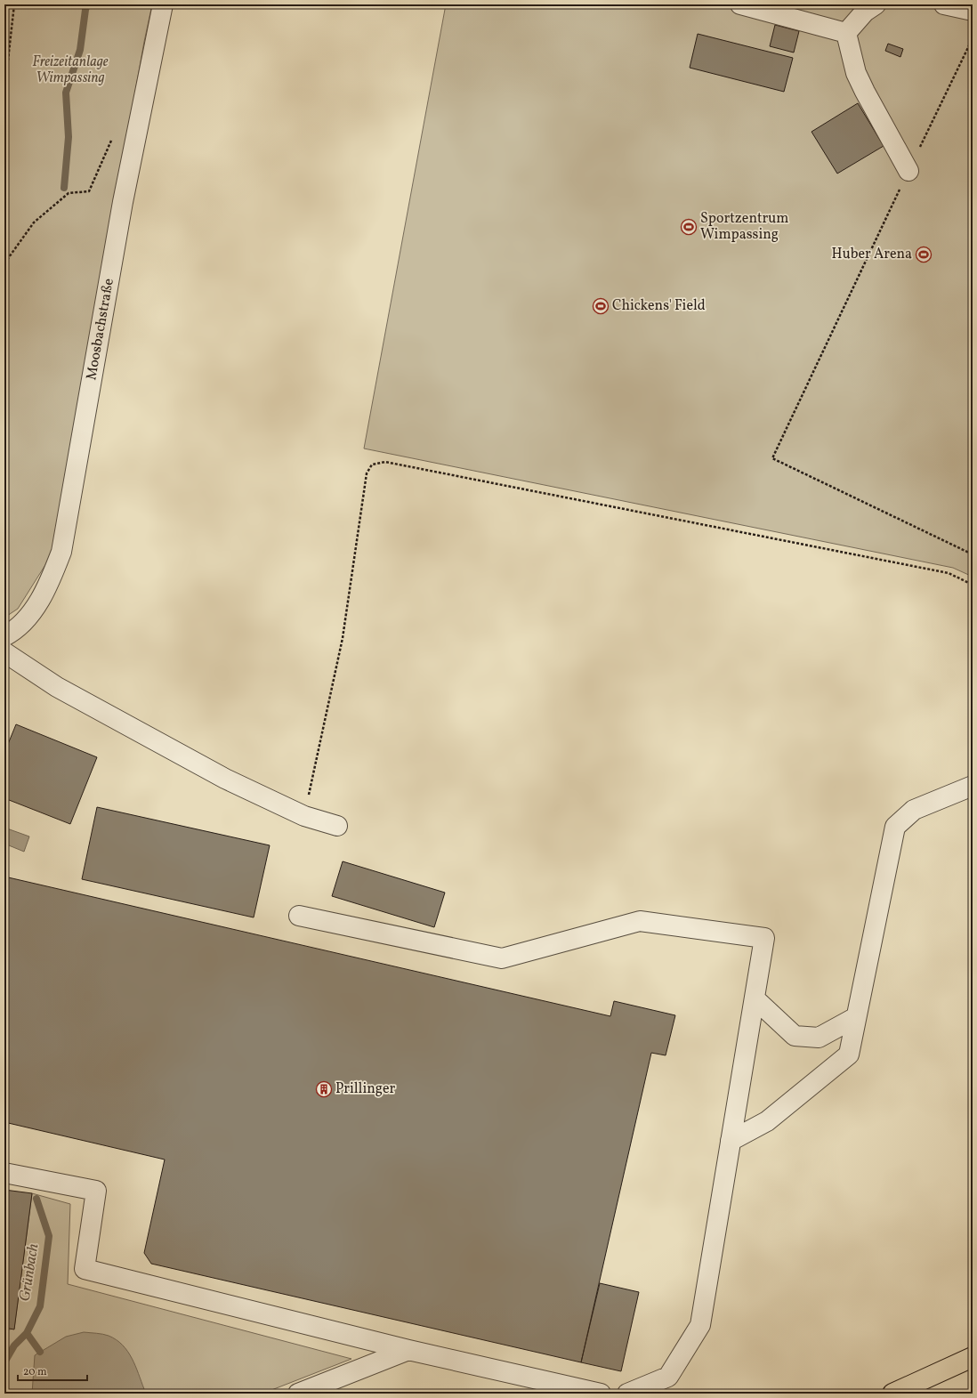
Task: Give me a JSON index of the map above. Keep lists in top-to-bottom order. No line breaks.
{"streets":{"street":["Moosbachstraße"]},"water":["Grünbach"],"parks":["Freizeitanlage Wimpassing"],"places":{"sports":["Sportzentrum Wimpassing","Huber Arena","Chickens' Field"],"building":["Prillinger"]},"scale_bar":"20 m"}
